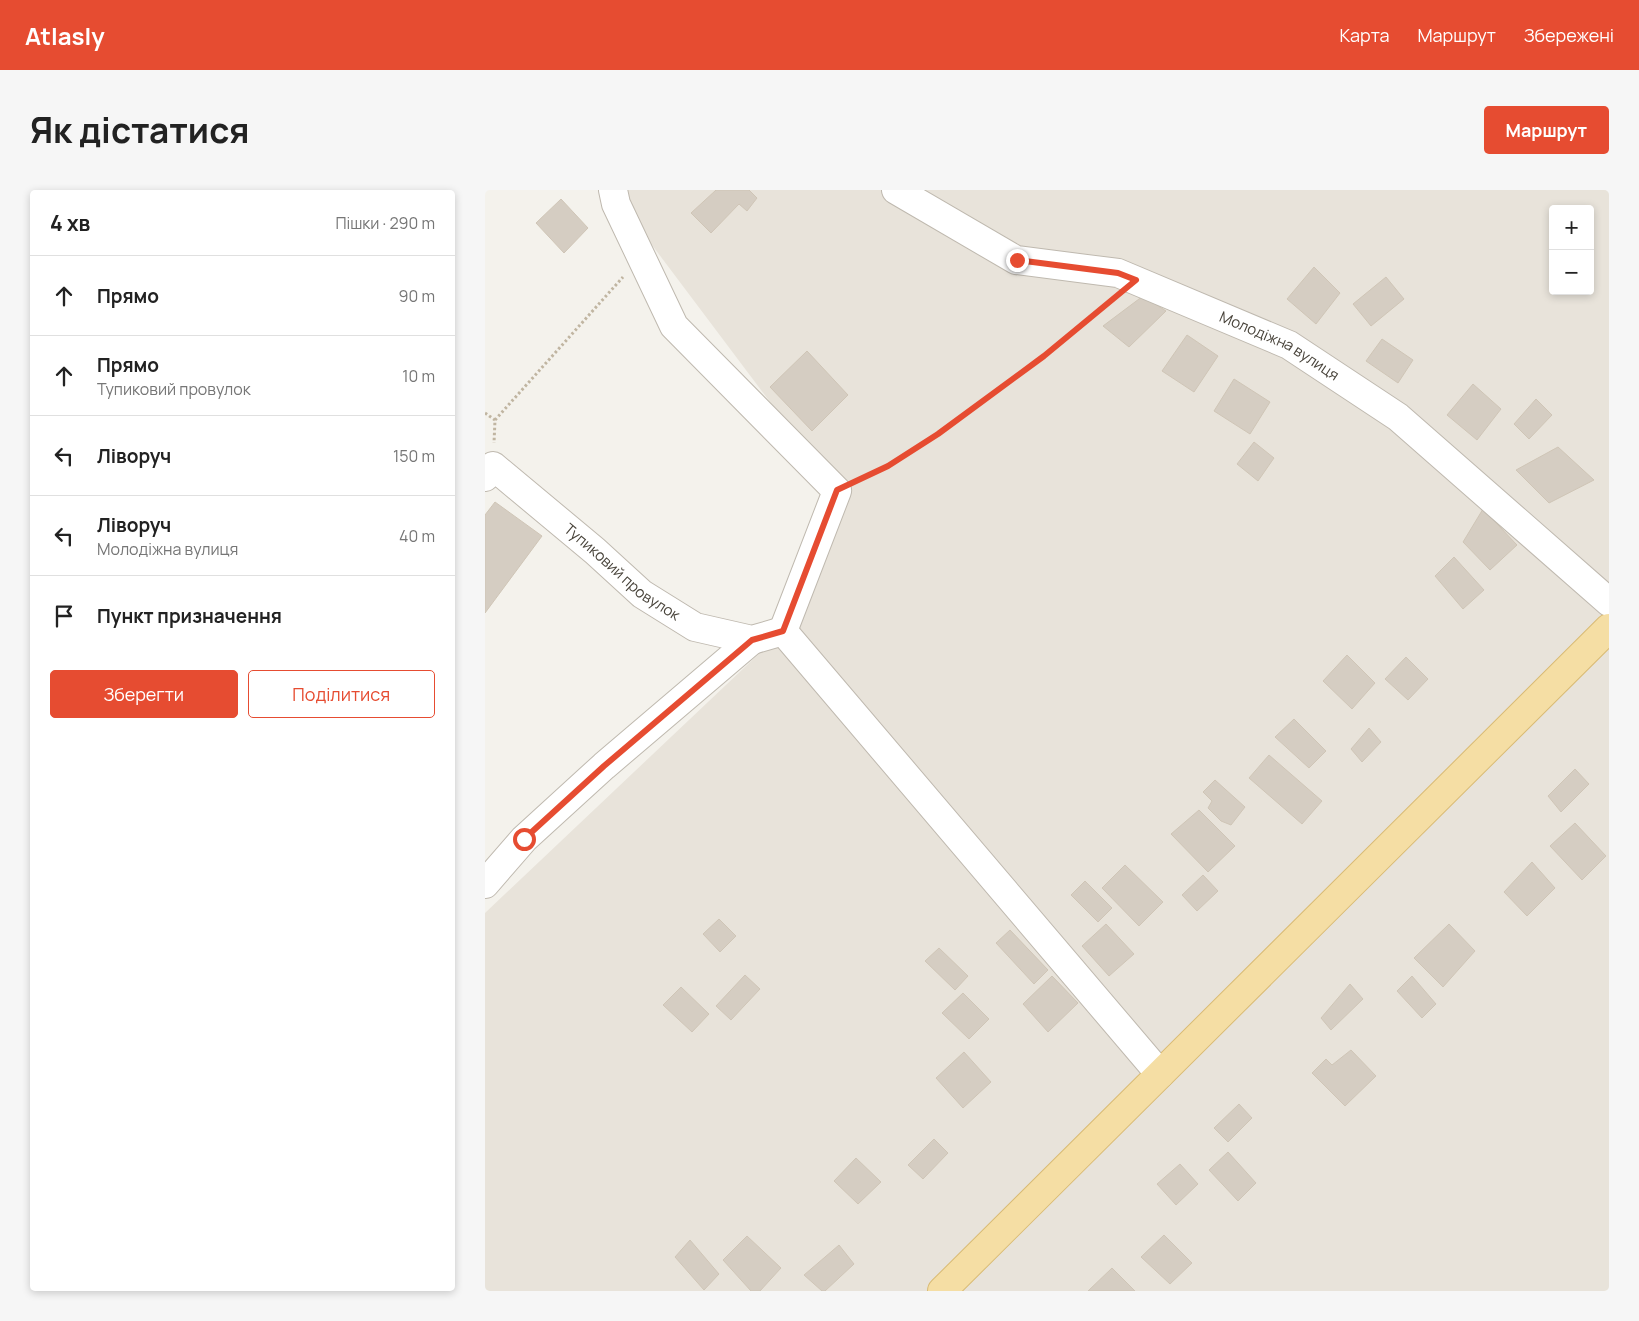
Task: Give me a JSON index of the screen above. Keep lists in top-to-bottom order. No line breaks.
{"streets":{"street":["Молодіжна вулиця","Тупиковий провулок"]},"page":{"header":"Atlasly","nav":["Карта","Маршрут","Збережені"],"title":"Як дістатися","buttons":["Маршрут",["Зберегти","Поділитися"]],"heading":["4 хв","Пішки · 290 m"],"map_buttons":["+","−"],"list":[["Прямо","90 m"],["Прямо","Тупиковий провулок","10 m"],["Ліворуч","150 m"],["Ліворуч","Молодіжна вулиця","40 m"],"Пункт призначення"]}}
